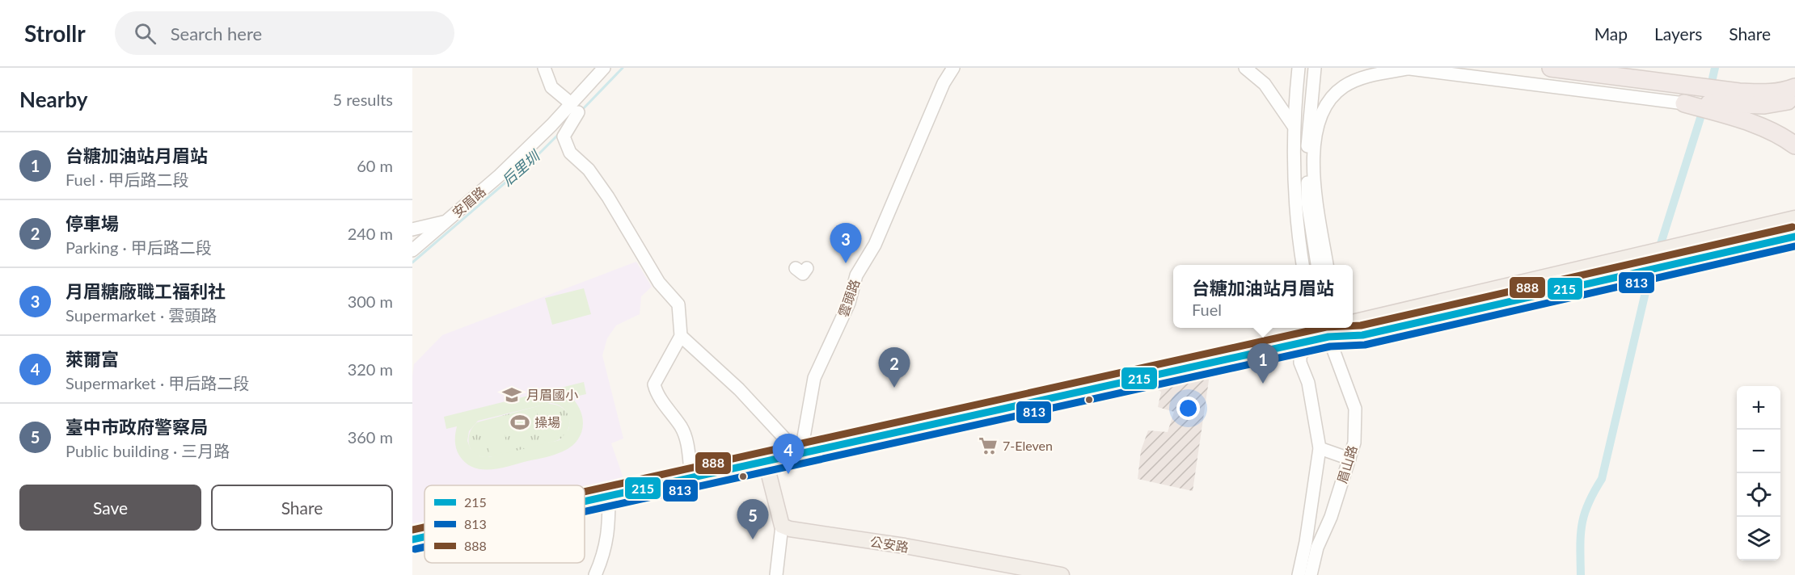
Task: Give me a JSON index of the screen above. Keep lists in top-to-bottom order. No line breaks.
{"streets":{"main road":["公安路"],"street":["安眉路","雲頭路","眉山路"]},"water":["后里圳"],"places":{"school or university":["月眉國小"],"sports":["操場"],"supermarket":["7-Eleven"]},"lines":["transit line 888","transit line 215","transit line 813"],"legend":["215","813","888"],"page":{"header":"Strollr","search":"Search here","nav":["Map","Layers","Share"],"heading":["Nearby","5 results"],"list":[{"mark":"1","name":"台糖加油站月眉站","note":"Fuel · 甲后路二段","value":"60 m"},{"mark":"2","name":"停車場","note":"Parking · 甲后路二段","value":"240 m"},{"mark":"3","name":"月眉糖廠職工福利社","note":"Supermarket · 雲頭路","value":"300 m"},{"mark":"4","name":"萊爾富","note":"Supermarket · 甲后路二段","value":"320 m"},{"mark":"5","name":"臺中市政府警察局","note":"Public building · 三月路","value":"360 m"}],"pins":["3","1","2","4","5"],"popup":["台糖加油站月眉站","Fuel"],"map_buttons":["+","−"],"buttons":["Save","Share"]}}
